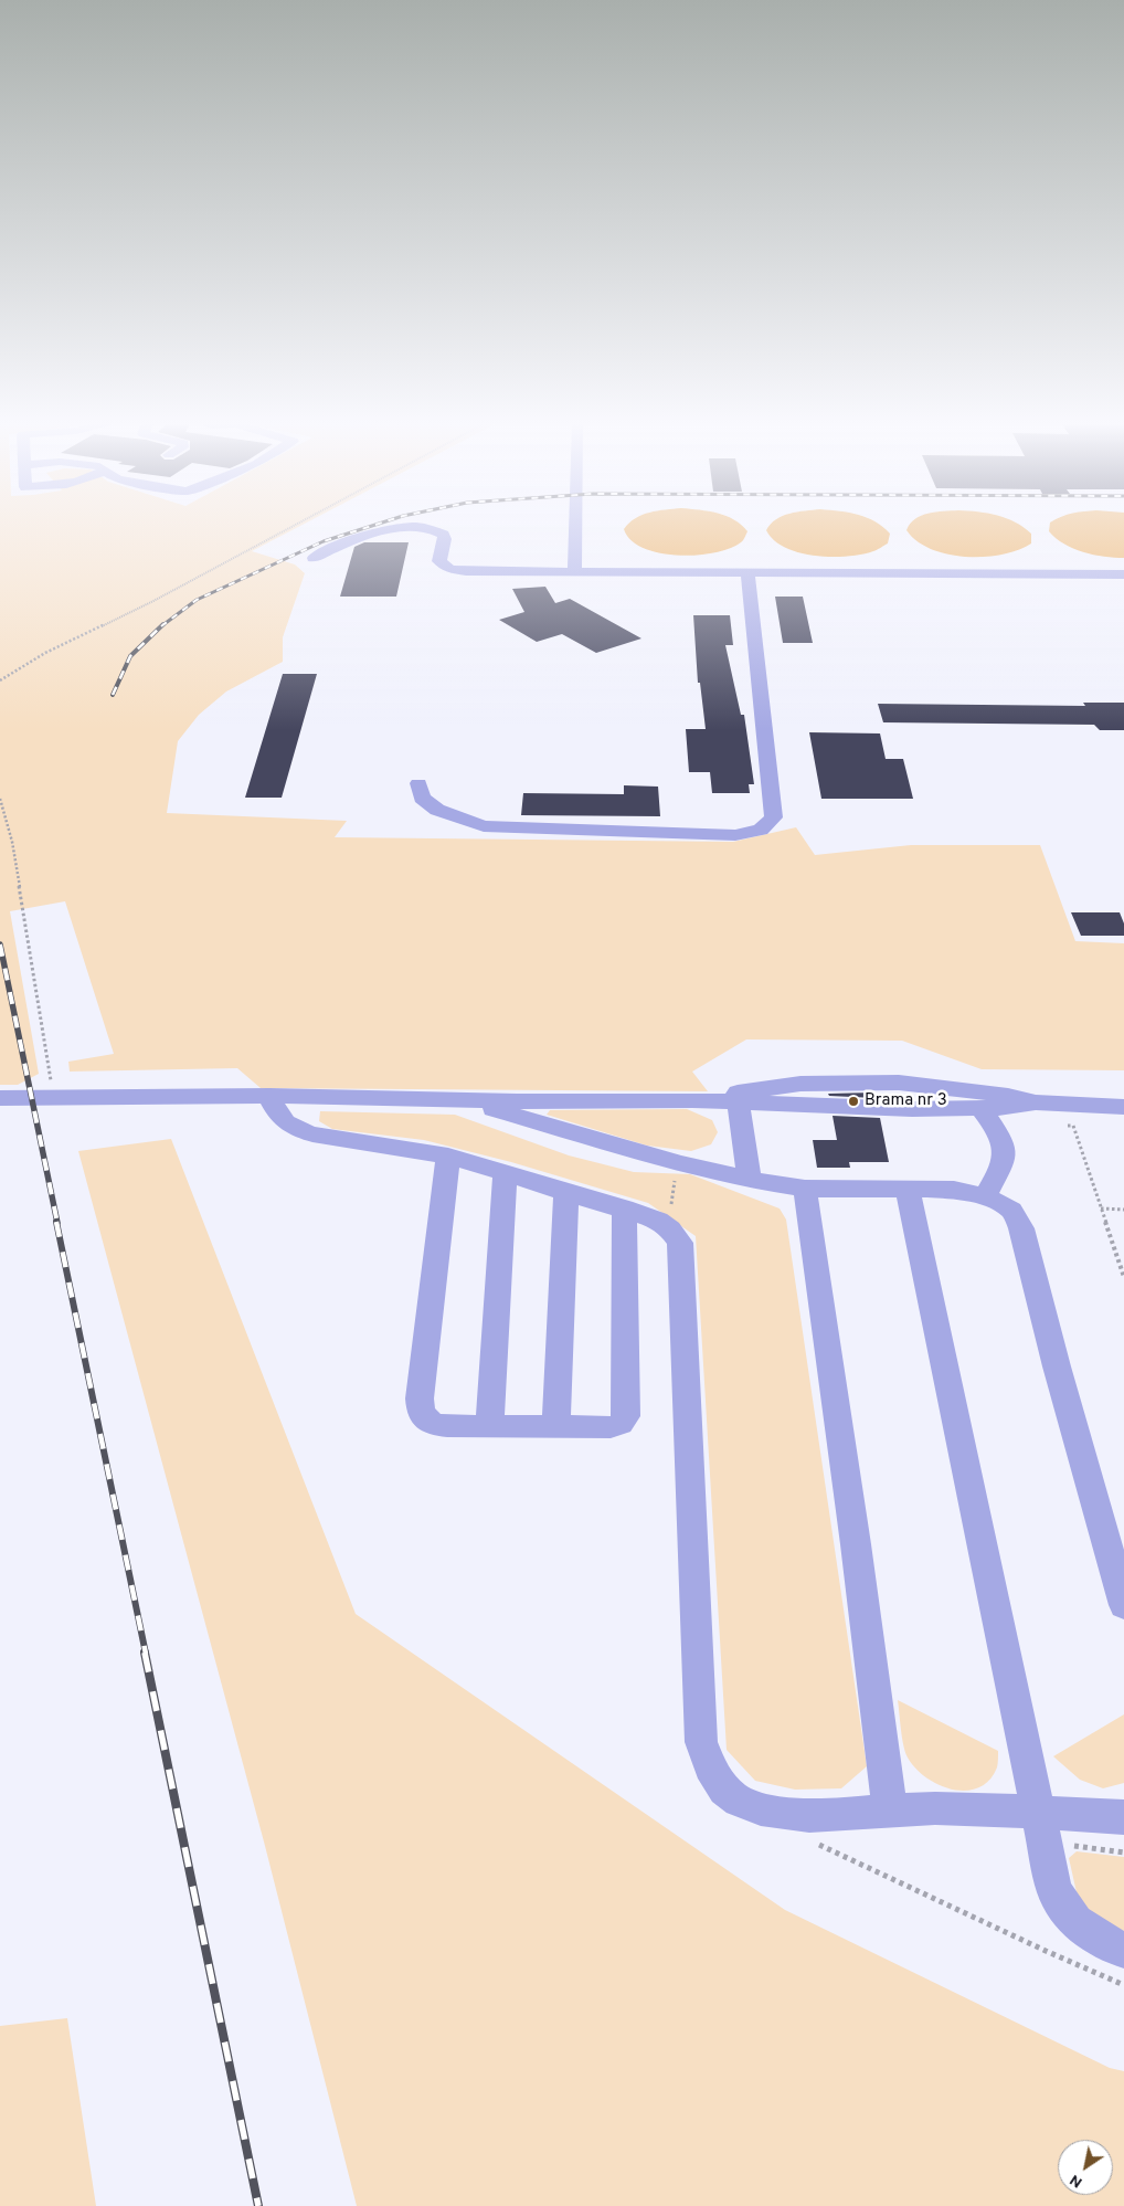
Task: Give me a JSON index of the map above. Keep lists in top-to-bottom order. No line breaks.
{"places":["Brama nr 3"],"north":"bottom left"}
